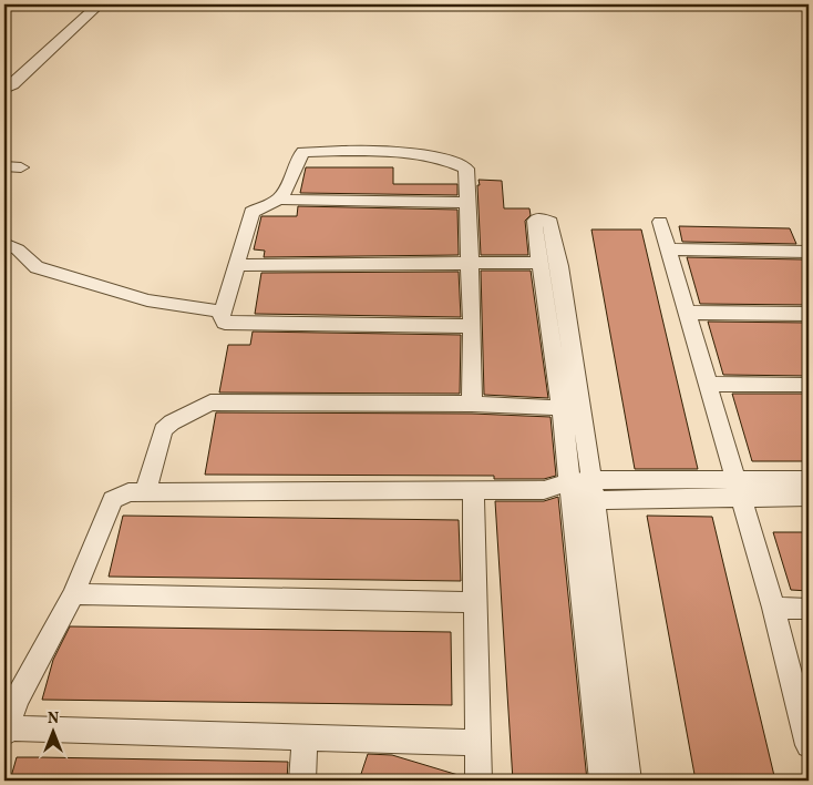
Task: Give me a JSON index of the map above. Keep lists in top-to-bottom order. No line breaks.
{"north":"top"}
